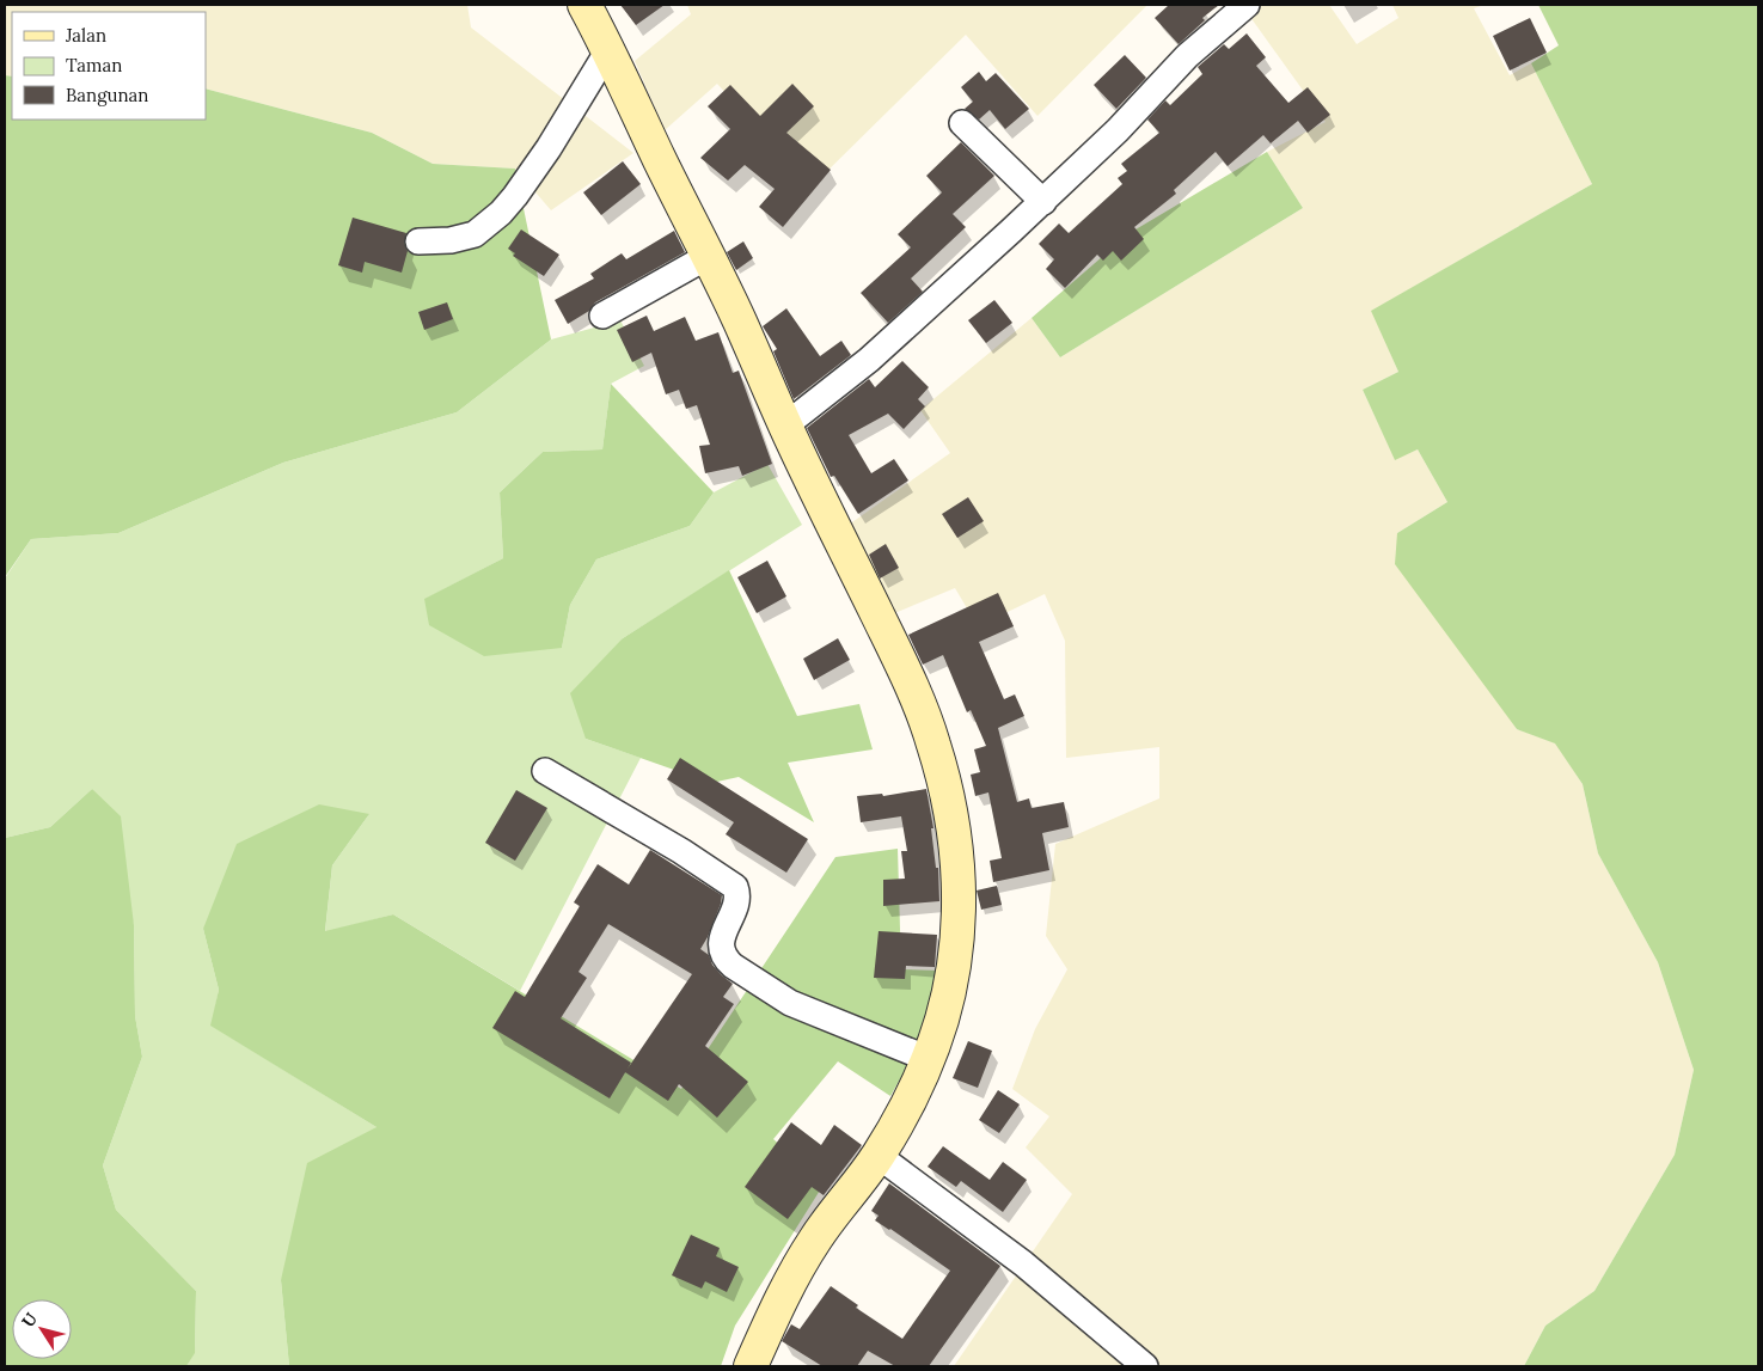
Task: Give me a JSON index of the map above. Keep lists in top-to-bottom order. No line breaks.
{"legend":["Jalan","Taman","Bangunan"],"north":"top left"}
